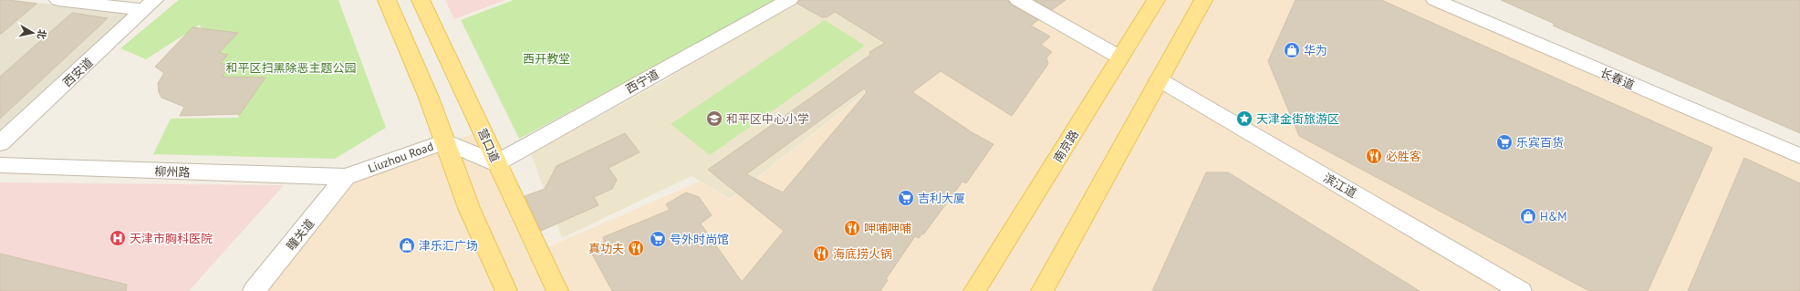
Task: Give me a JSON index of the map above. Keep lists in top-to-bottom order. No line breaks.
{"streets":{"main road":["营口道","南京路"],"street":["西安道","长春道","西宁道","Liuzhou Road","柳州路","滨江道","瞳关道"]},"crossings":[["西宁道","营口道"],["西宁道","Liuzhou Road"],["营口道","Liuzhou Road"],["Liuzhou Road","柳州路"],["Liuzhou Road","瞳关道"],["柳州路","瞳关道"]],"parks":["西开教堂","和平区扫黑除恶主题公园"],"places":{"shop":["华为","H&M","津乐汇广场"],"school or university":["和平区中心小学"],"place":["天津金街旅游区"],"supermarket":["乐宾百货","吉利大厦","号外时尚馆"],"restaurant":["必胜客","呷哺呷哺","真功夫","海底捞火锅"],"hospital":["天津市胸科医院"]},"north":"right"}
